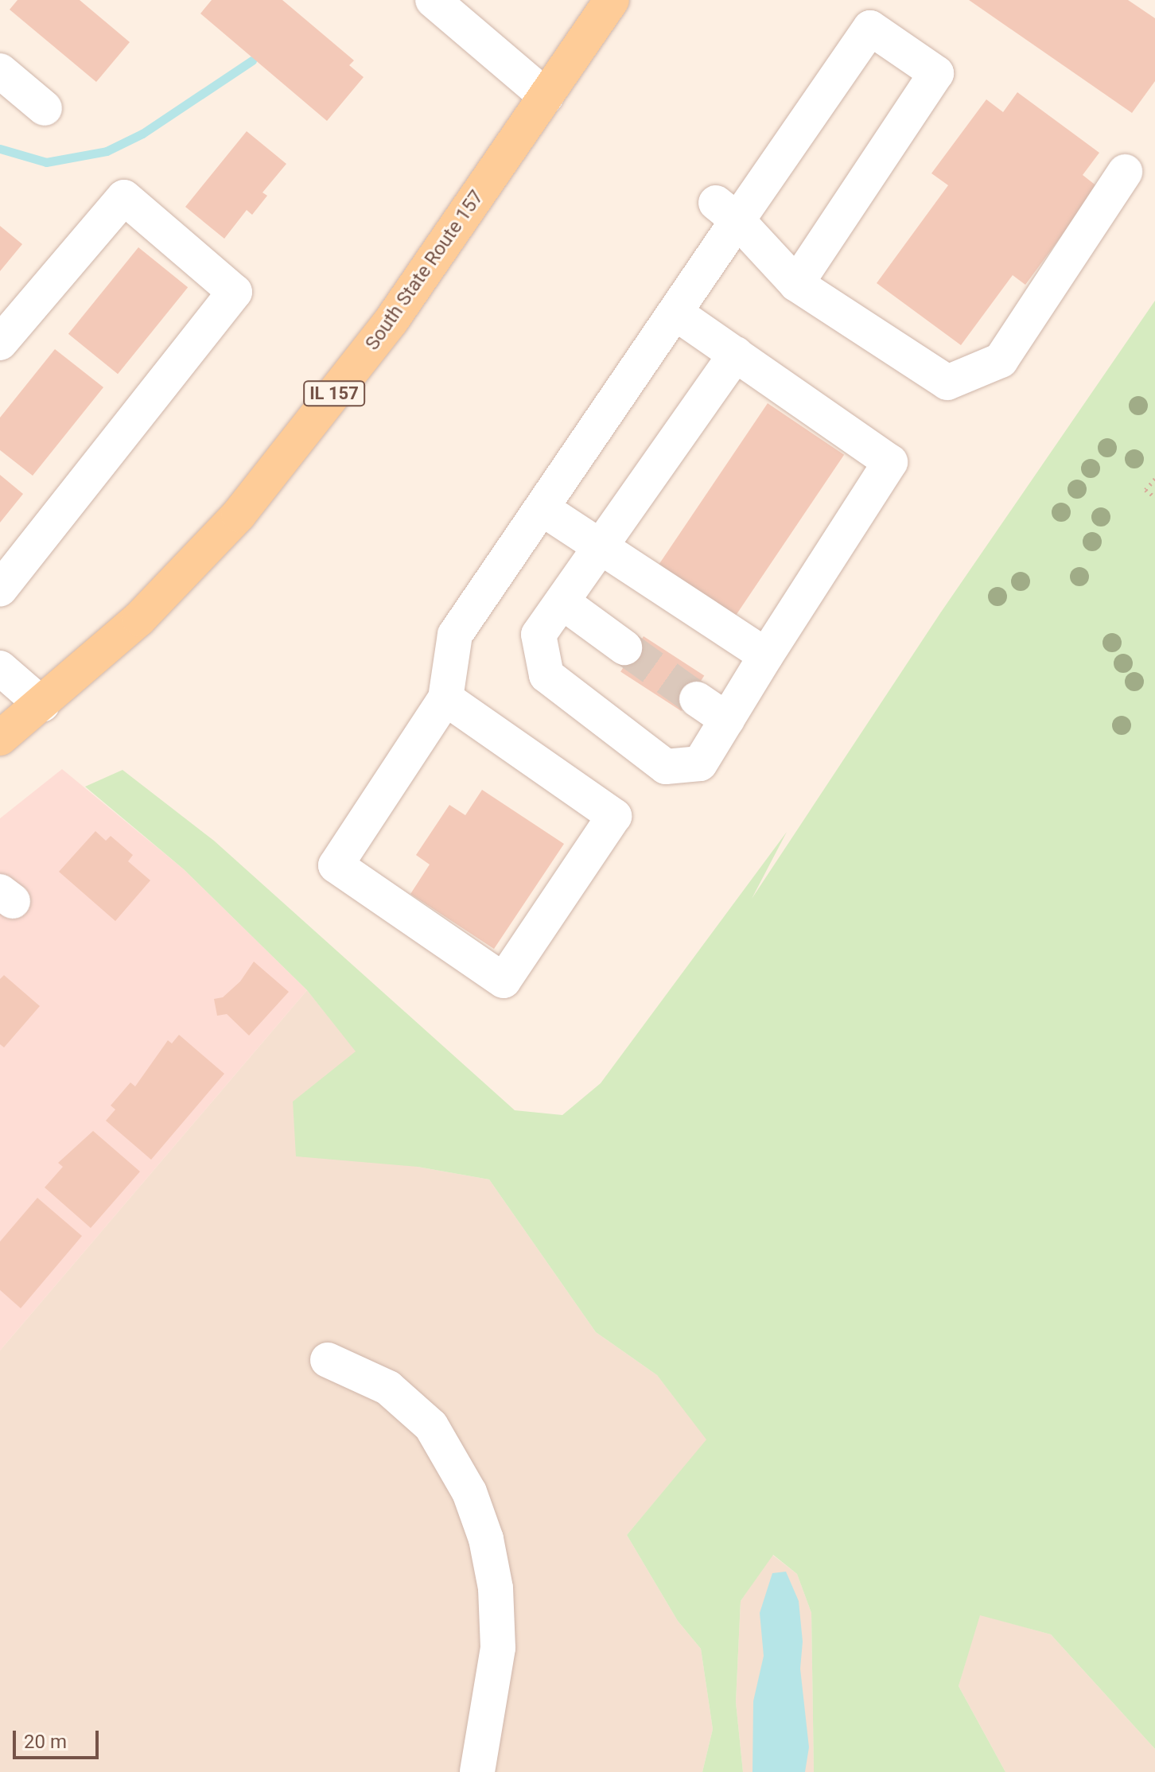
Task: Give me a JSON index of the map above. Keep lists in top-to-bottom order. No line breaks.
{"streets":{"main road":["South State Route 157","IL 157"]},"scale_bar":"20 m"}
